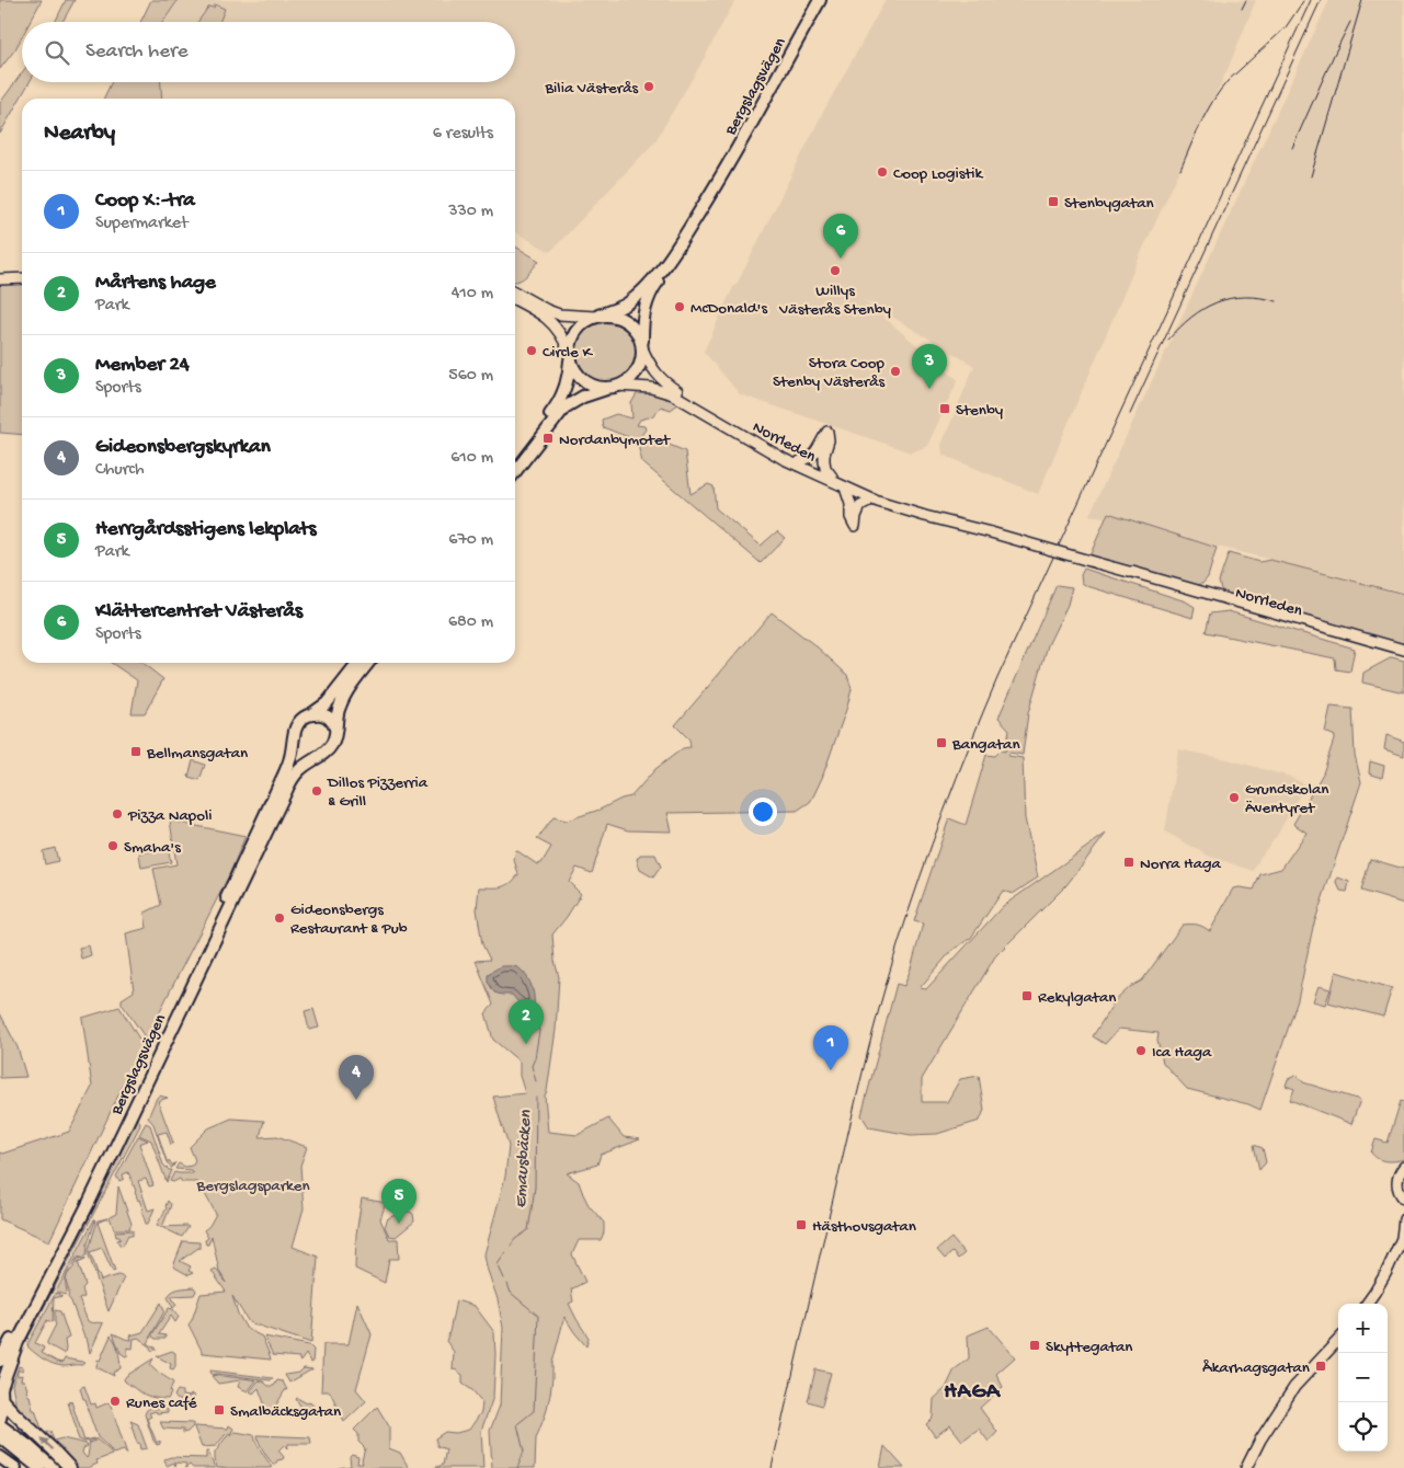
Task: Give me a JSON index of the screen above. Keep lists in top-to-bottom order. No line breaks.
{"streets":{"highway":["Bergslagsvägen"],"main road":["Norrleden"]},"crossings":[["Bergslagsvägen","Norrleden"]],"districts":["HAGA"],"water":["Emausbäcken"],"parks":["Bergslagsparken"],"places":{"other":["Bilia Västerås","Coop Logistik","Willys Västerås Stenby","McDonald's","Circle K","Stora Coop Stenby Västerås","Dillos Pizzerria & Grill","Grundskolan Äventyret","Pizza Napoli","Smaha's","Gideonsbergs Restaurant & Pub","Ica Haga","Runes café"],"transit":["Stenbygatan","Stenby","Nordanbymotet","Bangatan","Bellmansgatan","Norra Haga","Rekylgatan","Hästhovsgatan","Skyttegatan","Åkarhagsgatan","Smalbäcksgatan"]},"page":{"search":"Search here","heading":["Nearby","6 results"],"list":[{"mark":"1","name":"Coop X:-tra","note":"Supermarket","value":"330 m"},{"mark":"2","name":"Mårtens hage","note":"Park","value":"410 m"},{"mark":"3","name":"Member 24","note":"Sports","value":"560 m"},{"mark":"4","name":"Gideonsbergskyrkan","note":"Church","value":"610 m"},{"mark":"5","name":"Herrgårdsstigens lekplats","note":"Park","value":"670 m"},{"mark":"6","name":"Klättercentret Västerås","note":"Sports","value":"680 m"}],"pins":["6","3","2","1","4","5"],"map_buttons":["+","−"]}}
